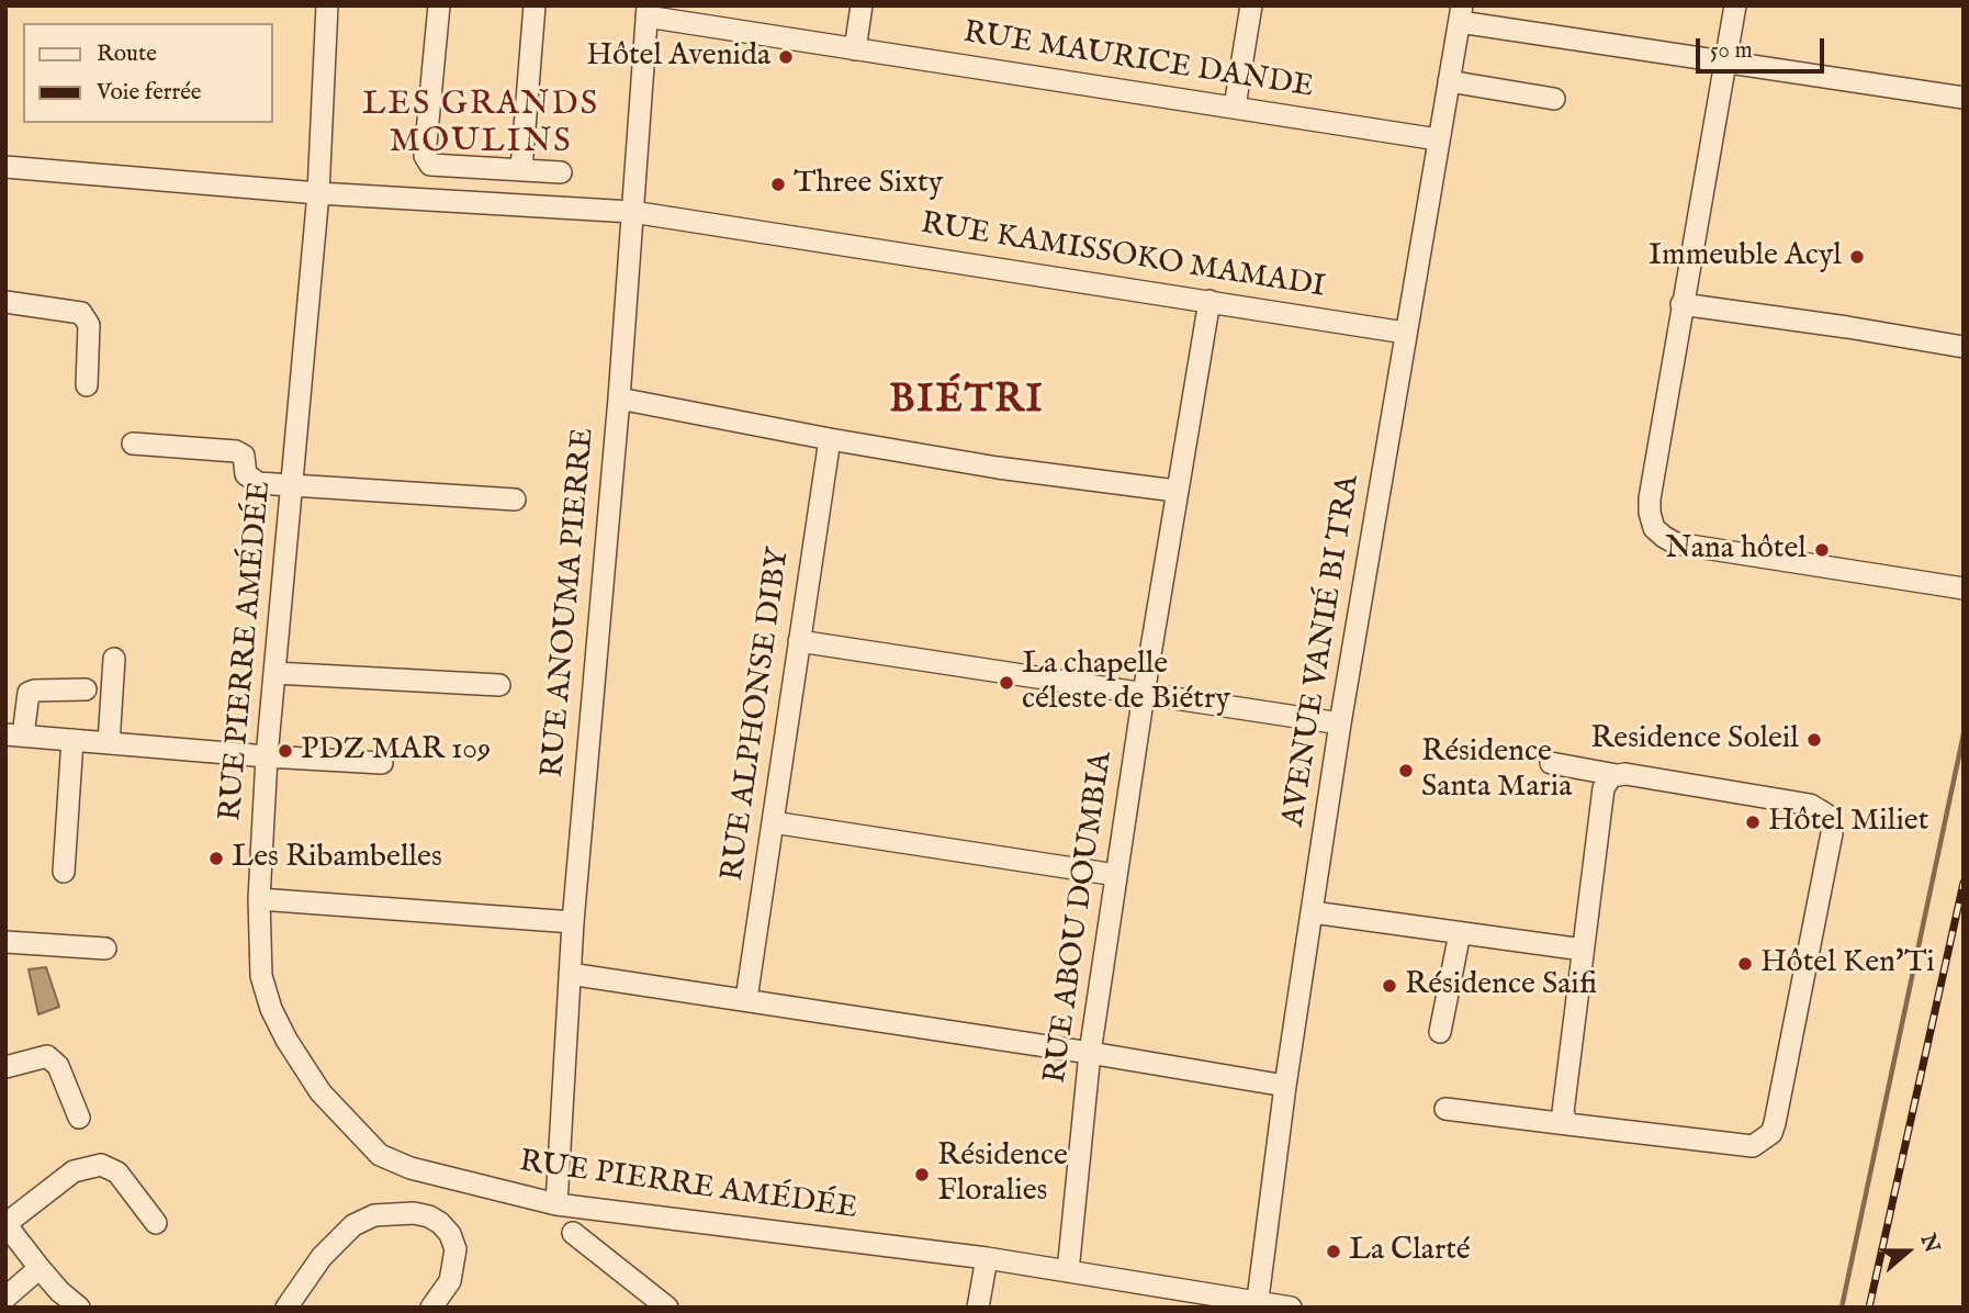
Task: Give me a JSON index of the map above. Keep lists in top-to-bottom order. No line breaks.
{"streets":{"street":["RUE MAURICE DANDE","RUE KAMISSOKO MAMADI","RUE ANOUMA PIERRE","RUE PIERRE AMÉDÉE","AVENUE VANIÉ BI TRA","RUE ALPHONSE DIBY","RUE ABOU DOUMBIA"]},"crossings":[["RUE MAURICE DANDE","RUE ANOUMA PIERRE"],["RUE MAURICE DANDE","AVENUE VANIÉ BI TRA"],["RUE KAMISSOKO MAMADI","RUE ANOUMA PIERRE"],["RUE KAMISSOKO MAMADI","RUE PIERRE AMÉDÉE"],["RUE KAMISSOKO MAMADI","AVENUE VANIÉ BI TRA"],["RUE KAMISSOKO MAMADI","RUE ABOU DOUMBIA"],["RUE ANOUMA PIERRE","RUE PIERRE AMÉDÉE"],["RUE PIERRE AMÉDÉE","AVENUE VANIÉ BI TRA"],["RUE PIERRE AMÉDÉE","RUE ABOU DOUMBIA"]],"districts":["LES GRANDS MOULINS","BIÉTRI"],"places":["Hôtel Avenida","Three Sixty","Immeuble Acyl","Nana hôtel","La chapelle céleste de Biétry","Residence Soleil","PDZ MAR 109","Résidence Santa Maria","Hôtel Miliet","Les Ribambelles","Hôtel Ken'Ti","Résidence Saifi","Résidence Floralies","La Clarté"],"legend":["Route","Voie ferrée"],"scale_bar":"50 m","north":"right"}
